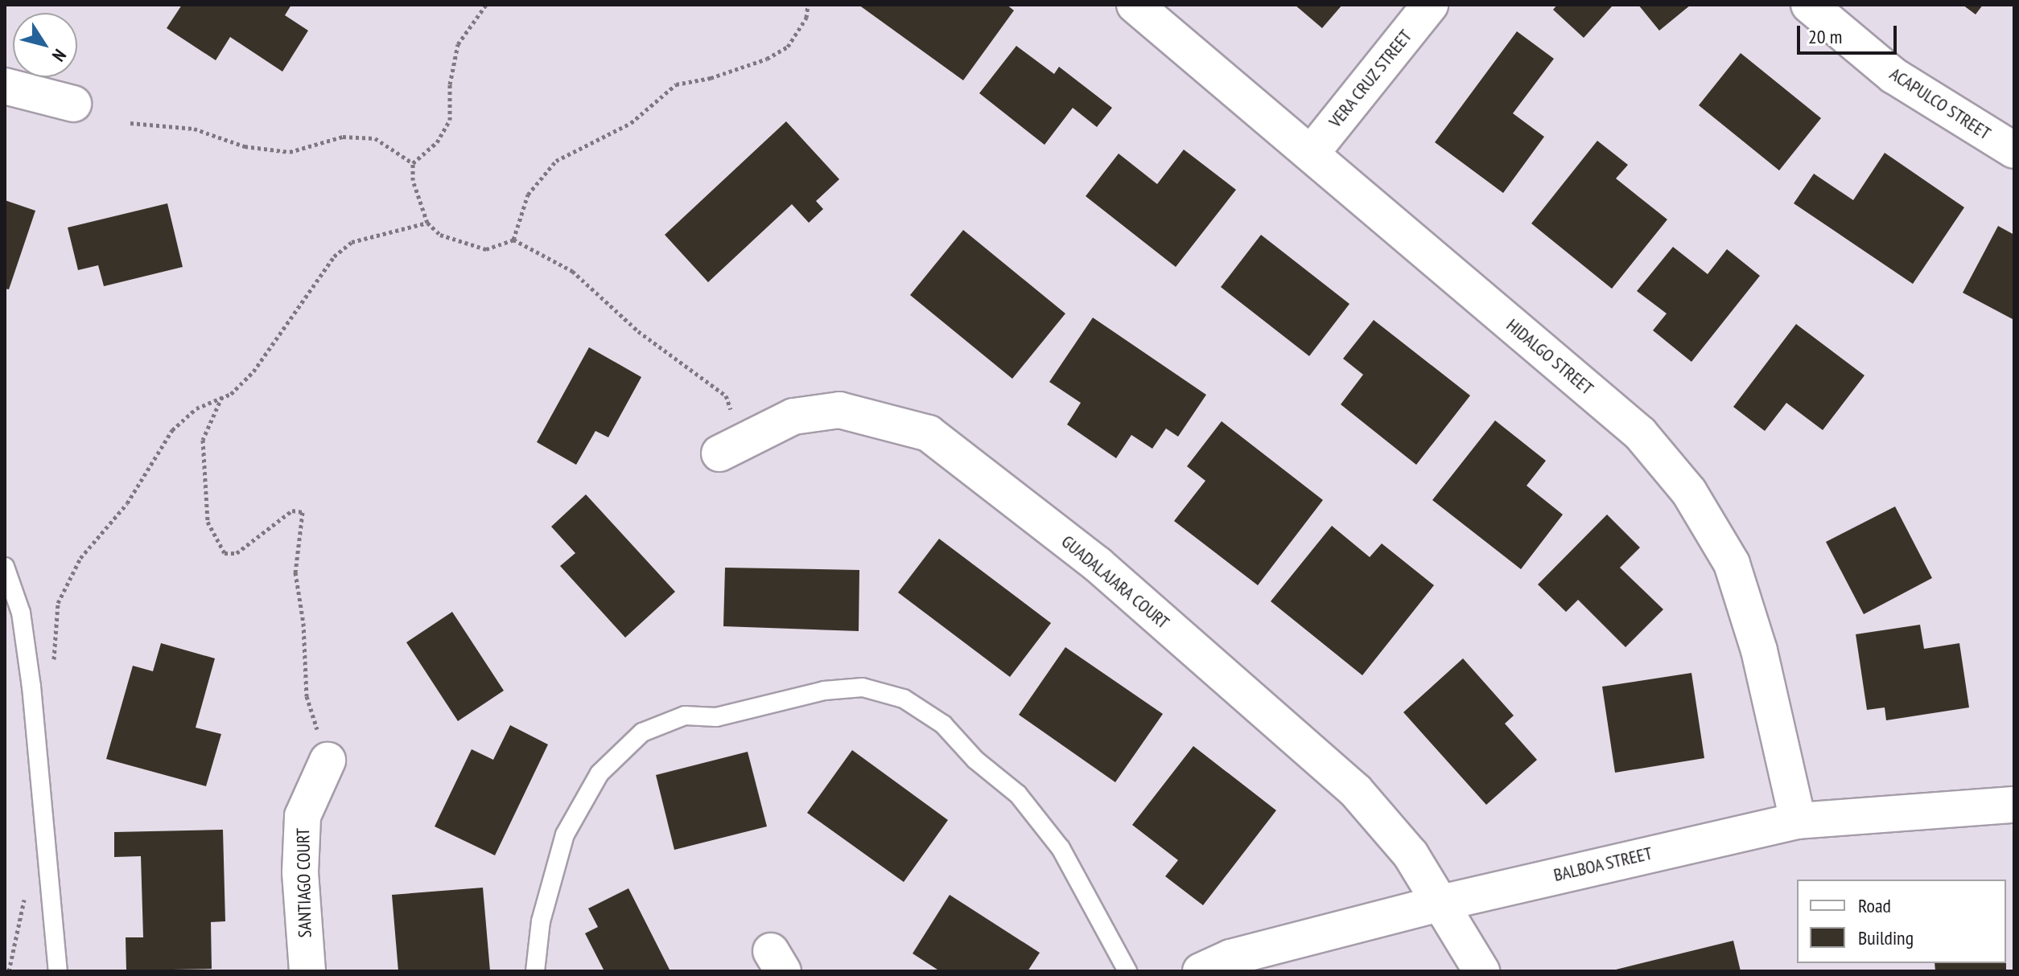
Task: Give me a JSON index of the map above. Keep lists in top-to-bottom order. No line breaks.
{"streets":{"street":["VERA CRUZ STREET","ACAPULCO STREET","HIDALGO STREET","GUADALAJARA COURT","BALBOA STREET","SANTIAGO COURT"]},"crossings":[["VERA CRUZ STREET","HIDALGO STREET"],["HIDALGO STREET","BALBOA STREET"],["GUADALAJARA COURT","BALBOA STREET"]],"legend":["Road","Building"],"scale_bar":"20 m","north":"bottom right"}
